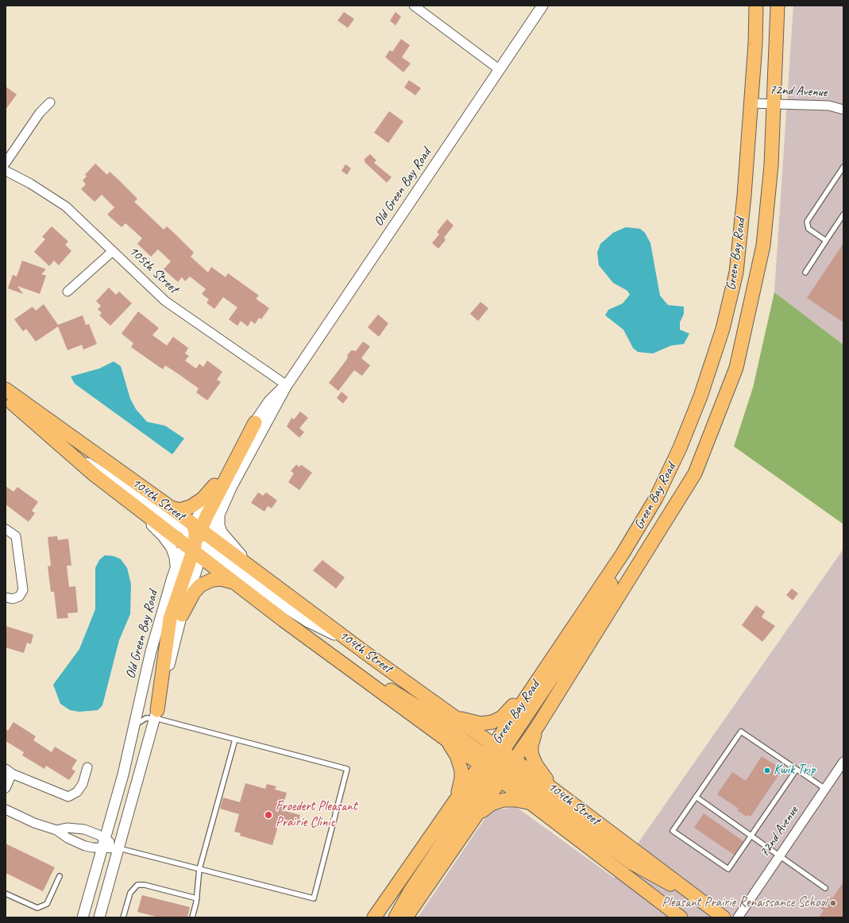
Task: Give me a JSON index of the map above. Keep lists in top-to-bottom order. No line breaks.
{"streets":{"main road":["Green Bay Road","104th Street"],"street":["72nd Avenue","Old Green Bay Road","105th Street"]},"crossings":[["72nd Avenue","Green Bay Road"],["Old Green Bay Road","105th Street"],["Old Green Bay Road","104th Street"],["Green Bay Road","104th Street"]],"places":["Kwik Trip","Froedert Pleasant Prairie Clinic","Pleasant Prairie Renaissance School"]}
